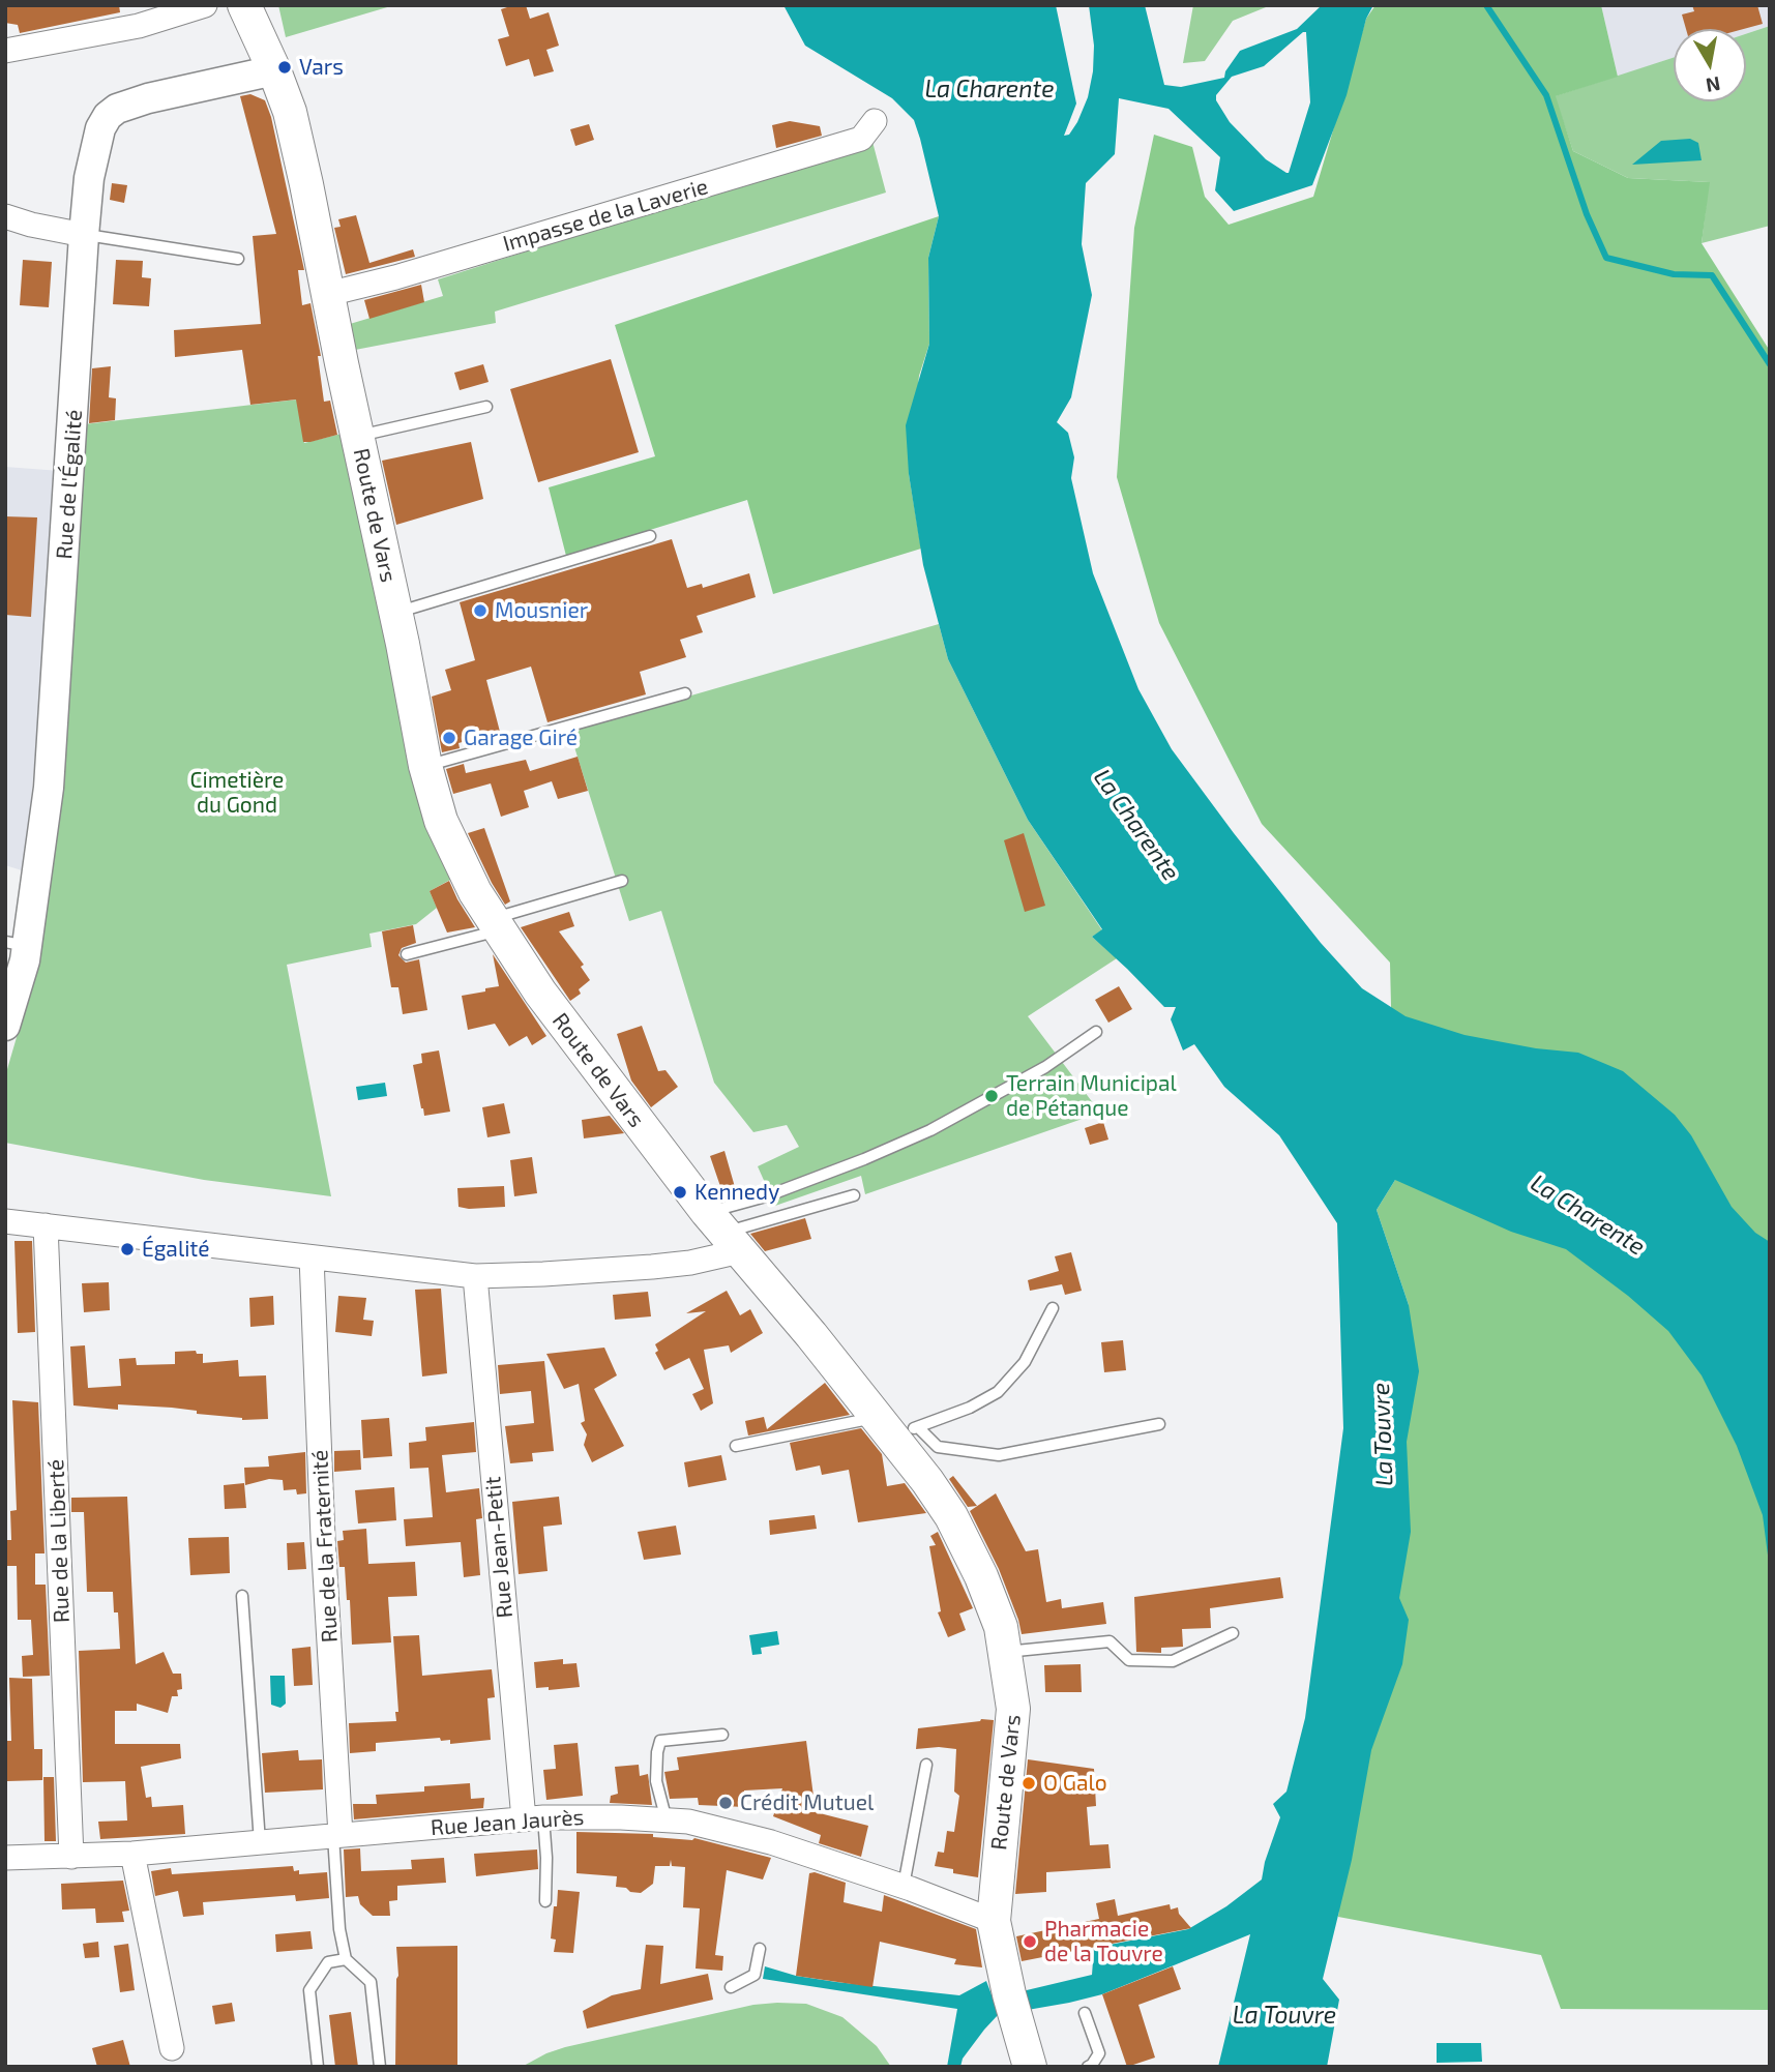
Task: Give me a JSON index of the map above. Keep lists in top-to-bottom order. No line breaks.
{"streets":{"main road":["Route de Vars"],"street":["Impasse de la Laverie","Rue de l'Égalité","Rue de la Liberté","Rue de la Fraternité","Rue Jean-Petit","Rue Jean Jaurès"]},"crossings":[["Impasse de la Laverie","Route de Vars"],["Rue de l'Égalité","Route de Vars"],["Route de Vars","Rue Jean Jaurès"],["Rue de la Liberté","Rue Jean Jaurès"],["Rue de la Fraternité","Rue Jean Jaurès"],["Rue Jean-Petit","Rue Jean Jaurès"]],"water":["La Charente","La Touvre"],"parks":["Cimetière du Gond"],"places":["Vars","Mousnier","Garage Giré","Terrain Municipal de Pétanque","Kennedy","Égalité","O Galo","Crédit Mutuel","Pharmacie de la Touvre"],"north":"bottom"}
